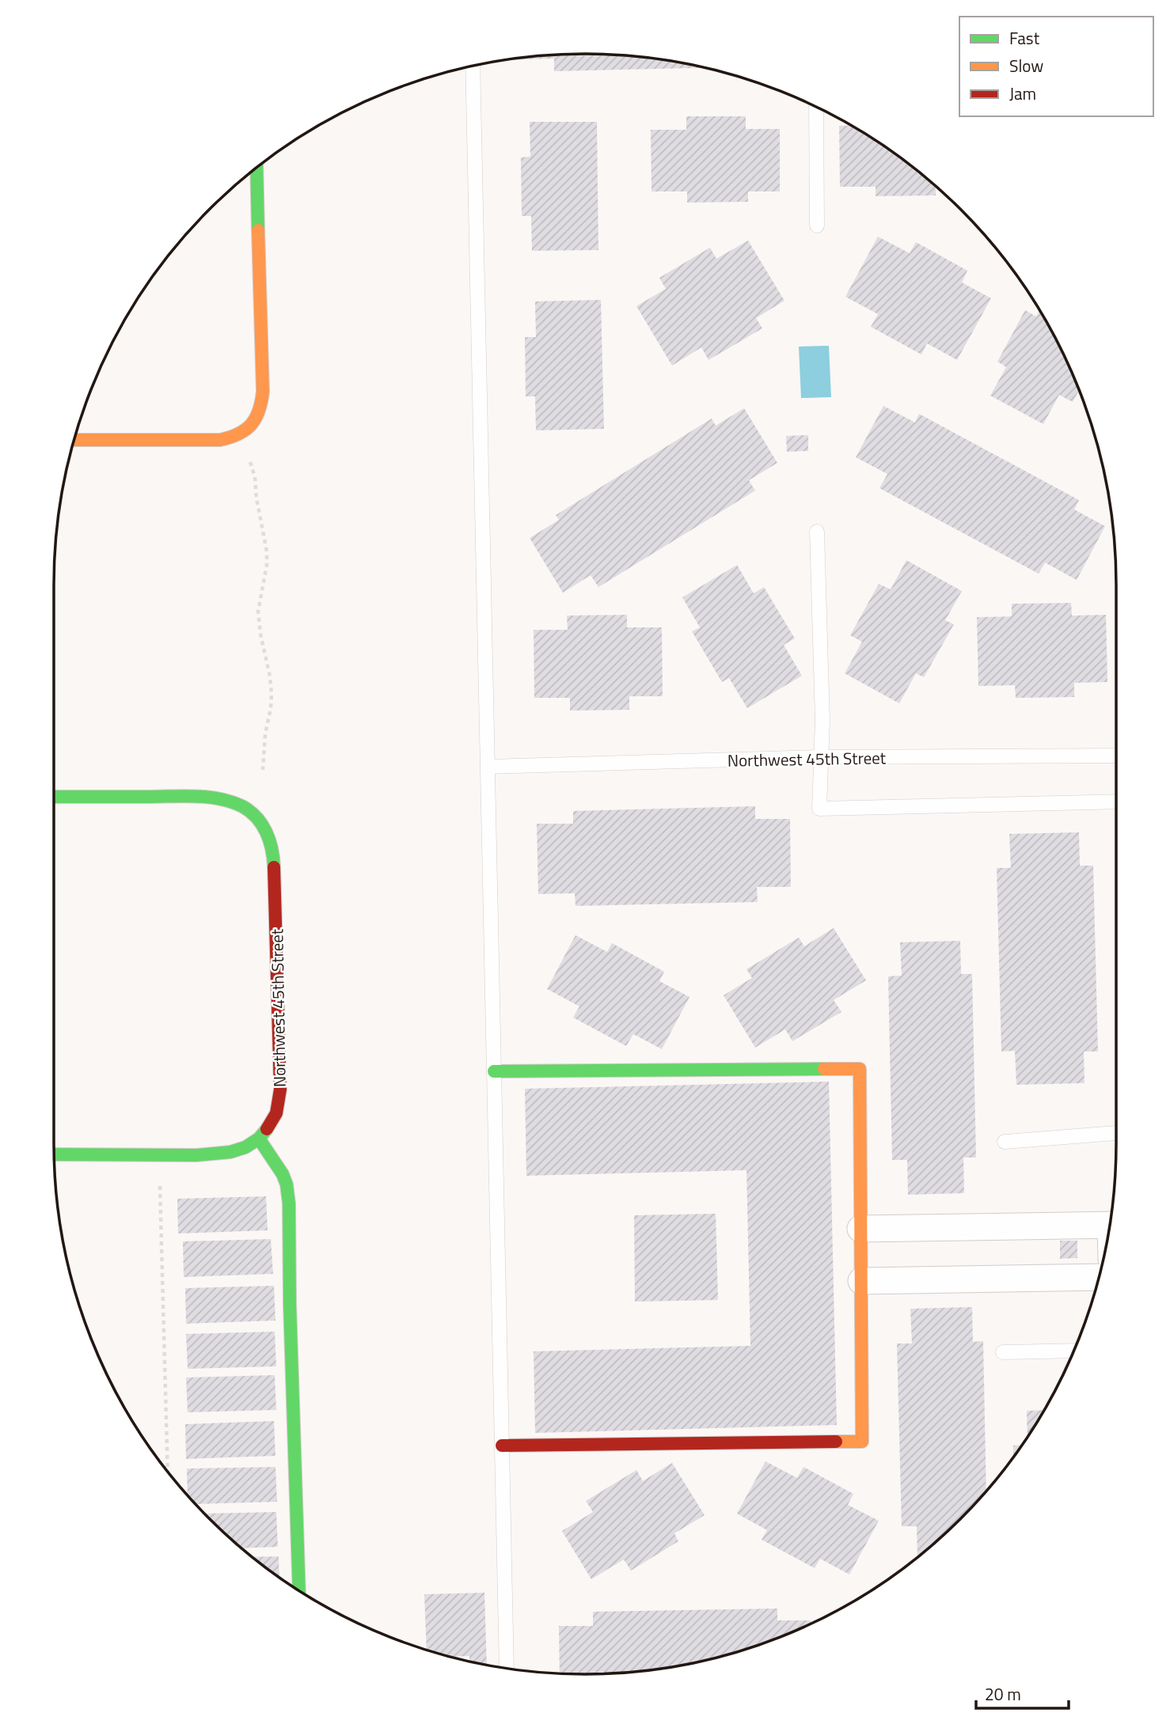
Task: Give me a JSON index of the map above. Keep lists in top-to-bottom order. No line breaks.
{"streets":{"street":["Northwest 45th Street"]},"legend":["Fast","Slow","Jam"],"scale_bar":"20 m"}
